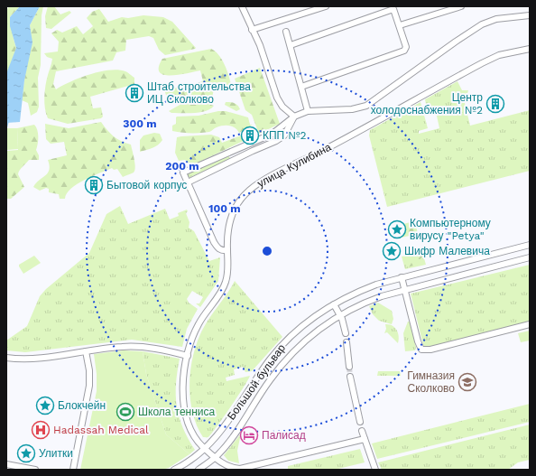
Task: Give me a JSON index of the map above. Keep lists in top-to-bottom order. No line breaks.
{"streets":{"street":["улица Кулибина","Большой бульвар"]},"crossings":[["улица Кулибина","Большой бульвар"]],"places":{"building":["Штаб строительства ИЦ Сколково","Центр холодоснабжения №2","КПП №2","Бытовой корпус"],"place":["Компьютерному вирусу \"Petya\"","Шифр Малевича","Блокчейн","Улитки"],"school or university":["Гимназия Сколково"],"sports":["Школа тенниса"],"hospital":["Hadassah Medical"],"hotel":["Палисад"]},"rings":["300 m","200 m","100 m"]}
